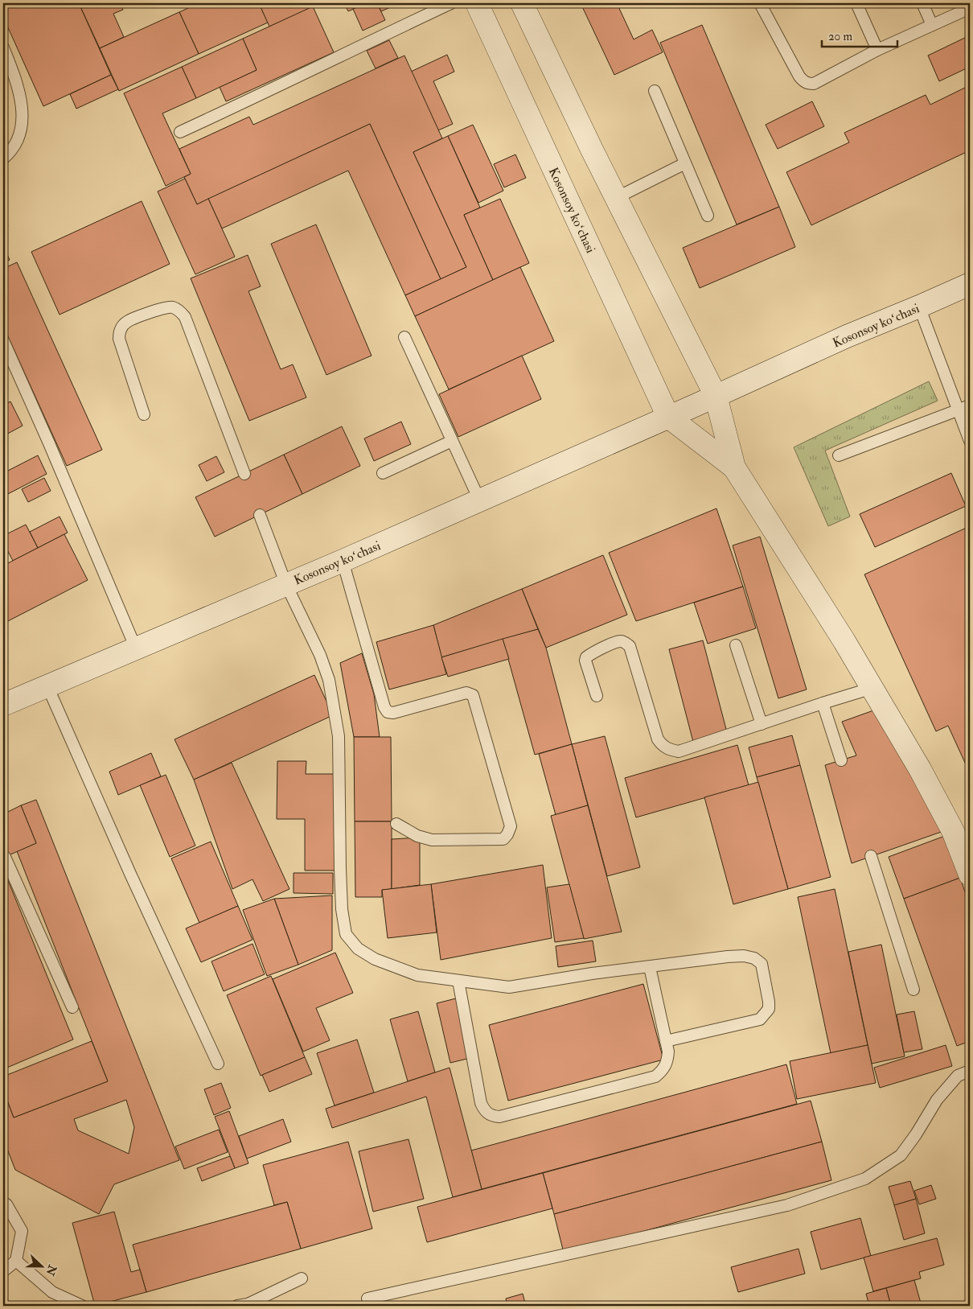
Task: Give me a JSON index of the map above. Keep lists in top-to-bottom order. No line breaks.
{"streets":{"street":["Kosonsoy koʻchasi"]},"scale_bar":"20 m","north":"right"}
